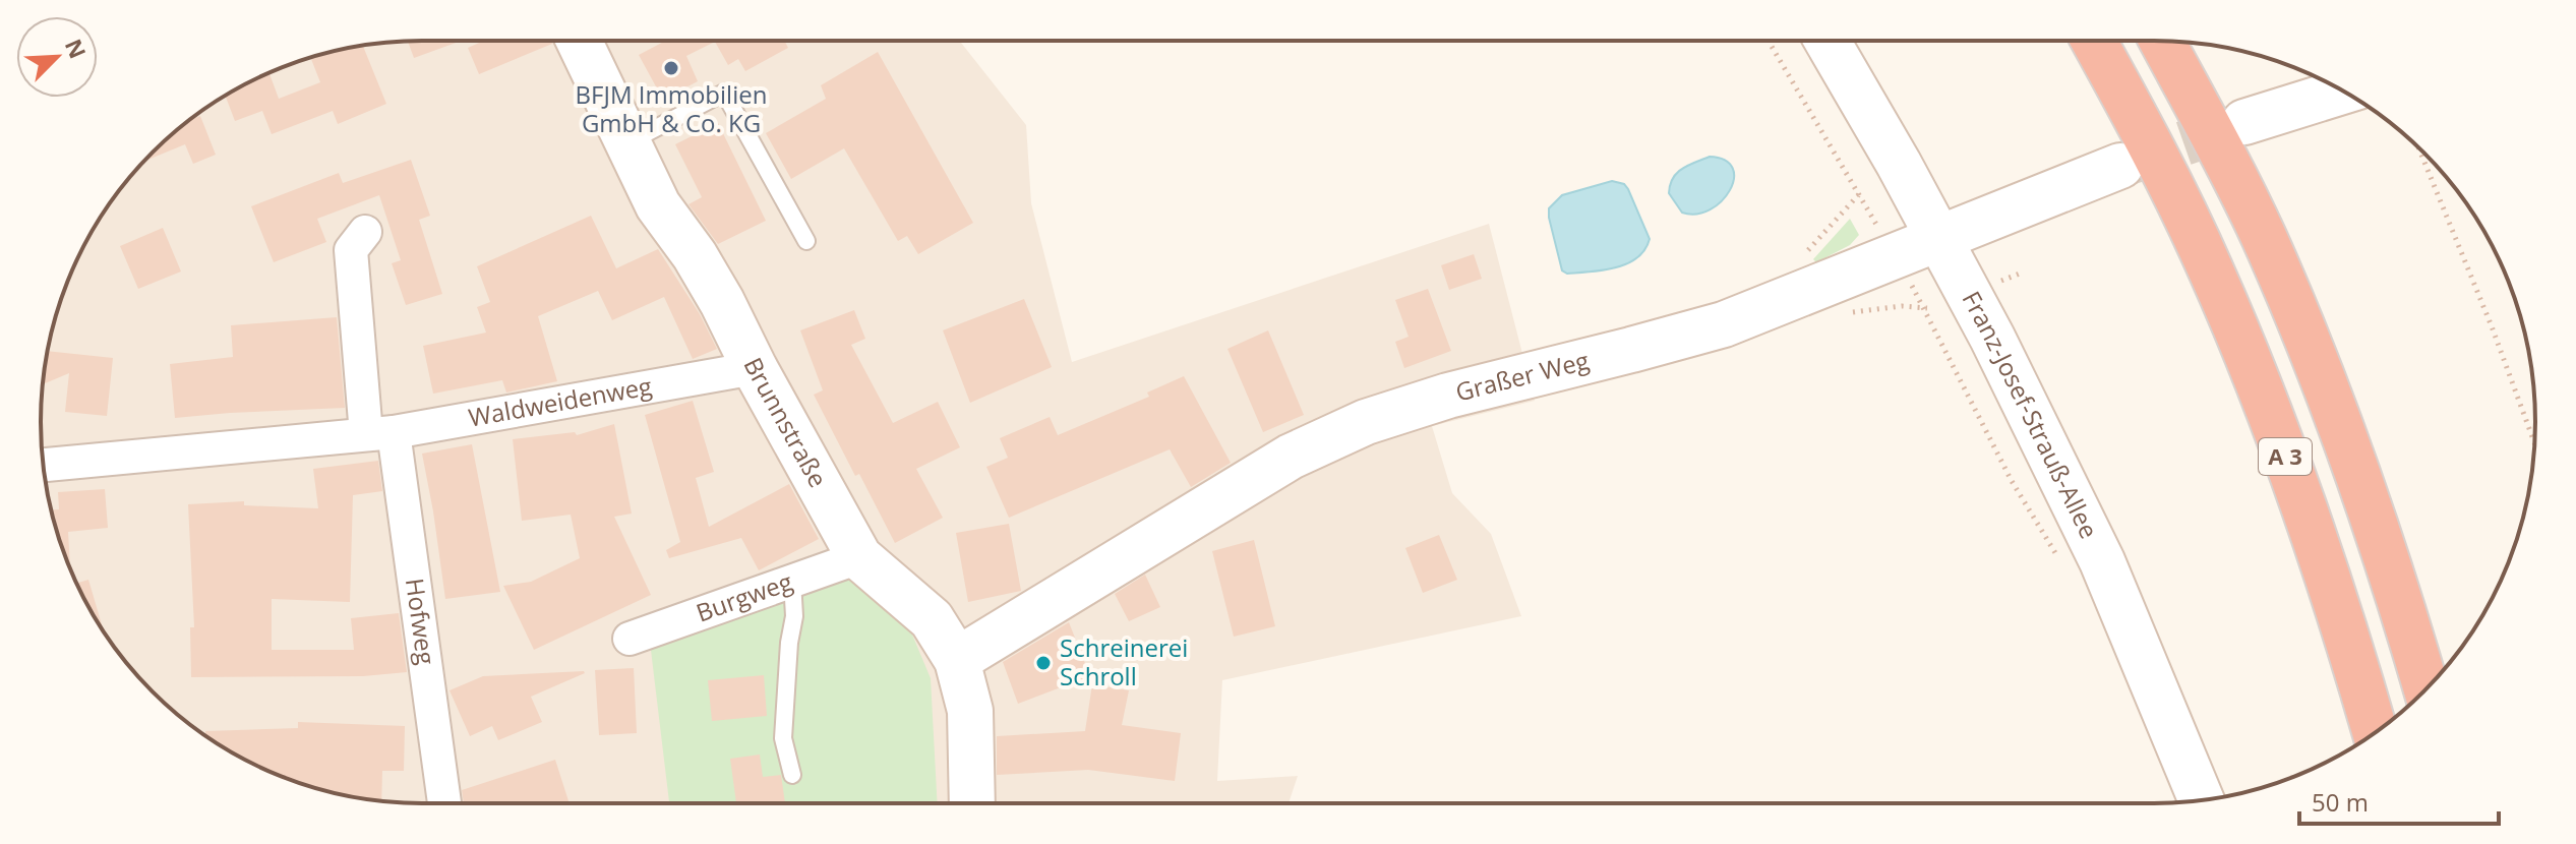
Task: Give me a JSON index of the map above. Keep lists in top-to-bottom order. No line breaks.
{"streets":{"highway":["A 3"],"street":["Graßer Weg","Waldweidenweg","Franz-Josef-Strauß-Allee","Brunnstraße","Burgweg","Hofweg"]},"crossings":[["Graßer Weg","Franz-Josef-Strauß-Allee"],["Graßer Weg","Brunnstraße"],["Waldweidenweg","Brunnstraße"],["Waldweidenweg","Hofweg"],["Brunnstraße","Burgweg"]],"places":["BFJM Immobilien GmbH & Co. KG","Schreinerei Schroll"],"scale_bar":"50 m","north":"top right"}
